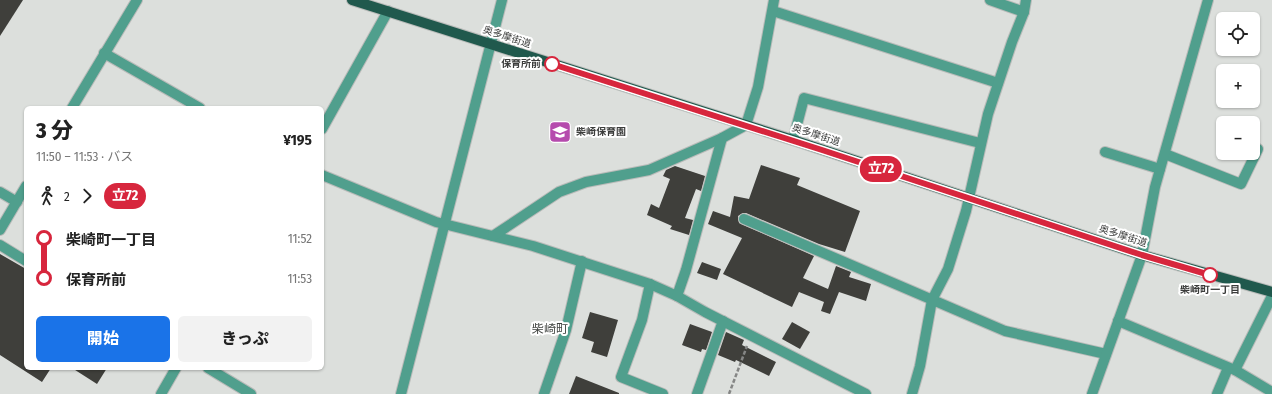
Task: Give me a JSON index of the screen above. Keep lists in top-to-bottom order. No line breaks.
{"streets":{"main road":["奥多摩街道"]},"districts":["柴崎町"],"places":{"other":["保育所前","柴崎町一丁目"],"school or university":["柴崎保育園"]},"lines":["bus line 立72"],"page":{"on_map":"立72","map_buttons":["+","−"],"heading":["3 分","11:50 – 11:53 · バス","¥195"],"legs":["2","立72"],"list":[{"name":"柴崎町一丁目","value":"11:52"},{"name":"保育所前","value":"11:53"}],"buttons":["開始","きっぷ"]}}
